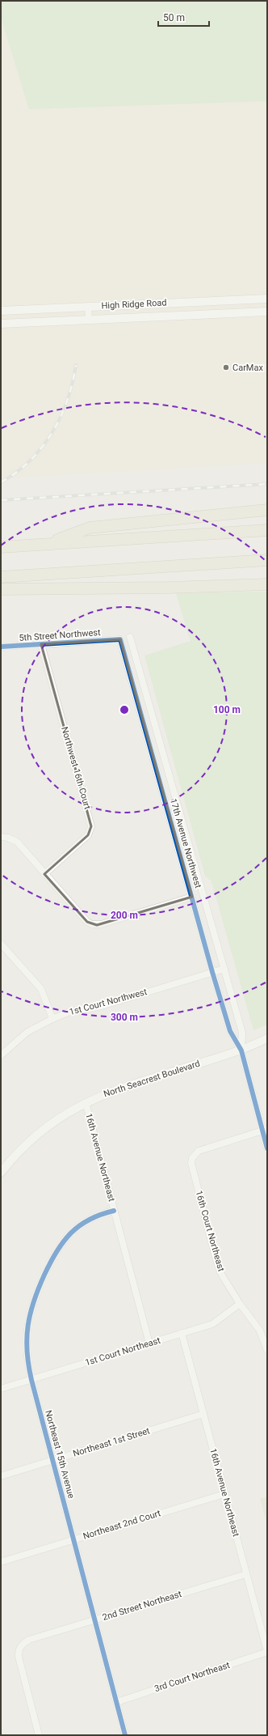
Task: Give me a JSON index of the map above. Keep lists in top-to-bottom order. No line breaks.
{"streets":{"street":["High Ridge Road","5th Street Northwest","Northwest 16th Court","17th Avenue Northwest","1st Court Northwest","North Seacrest Boulevard","16th Avenue Northeast","16th Court Northeast","1st Court Northeast","Northeast 1st Street","Northeast 15th Avenue","Northeast 2nd Court","2nd Street Northeast","3rd Court Northeast"]},"crossings":[["5th Street Northwest","Northwest 16th Court"],["5th Street Northwest","17th Avenue Northwest"],["17th Avenue Northwest","1st Court Northwest"],["17th Avenue Northwest","North Seacrest Boulevard"],["North Seacrest Boulevard","16th Avenue Northeast"],["16th Avenue Northeast","1st Court Northeast"],["16th Avenue Northeast","Northeast 1st Street"],["16th Avenue Northeast","Northeast 15th Avenue"],["16th Avenue Northeast","Northeast 2nd Court"],["16th Avenue Northeast","2nd Street Northeast"],["16th Avenue Northeast","3rd Court Northeast"],["16th Court Northeast","1st Court Northeast"],["1st Court Northeast","Northeast 15th Avenue"],["Northeast 1st Street","Northeast 15th Avenue"],["Northeast 15th Avenue","Northeast 2nd Court"],["Northeast 15th Avenue","2nd Street Northeast"],["Northeast 15th Avenue","3rd Court Northeast"]],"places":["CarMax"],"scale_bar":"50 m","rings":["100 m","200 m","300 m"]}
